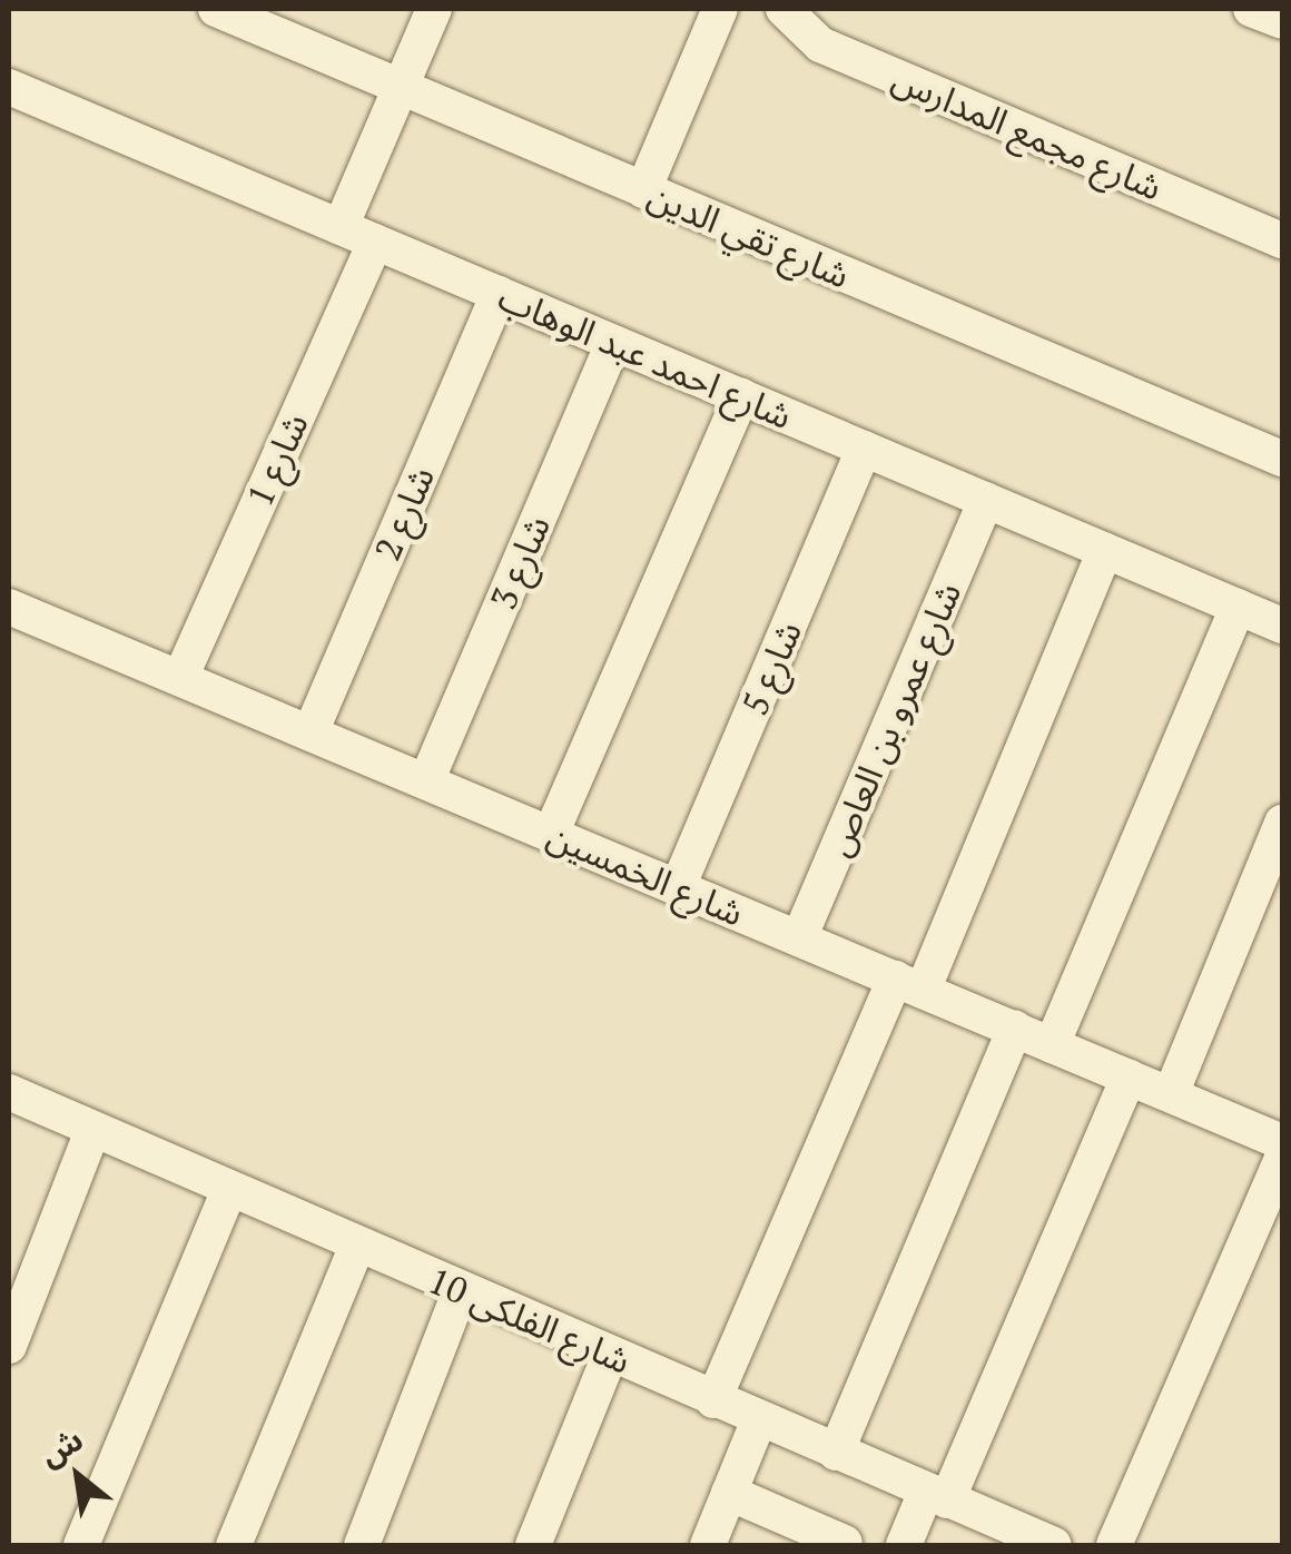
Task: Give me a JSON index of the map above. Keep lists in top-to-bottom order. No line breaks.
{"streets":{"street":["شارع مجمع المدارس","شارع تقي الدين","شارع احمد عبد الوهاب","شارع 1","شارع 2","شارع 3","شارع 5","شارع عمرو بن العاص","شارع الخمسين","شارع الفلكى 10"]},"crossings":[["شارع احمد عبد الوهاب","شارع 1"],["شارع احمد عبد الوهاب","شارع 2"],["شارع احمد عبد الوهاب","شارع 3"],["شارع احمد عبد الوهاب","شارع 5"],["شارع احمد عبد الوهاب","شارع عمرو بن العاص"],["شارع 1","شارع الخمسين"],["شارع 2","شارع الخمسين"],["شارع 3","شارع الخمسين"],["شارع 5","شارع الخمسين"],["شارع عمرو بن العاص","شارع الخمسين"]],"north":"top left"}
